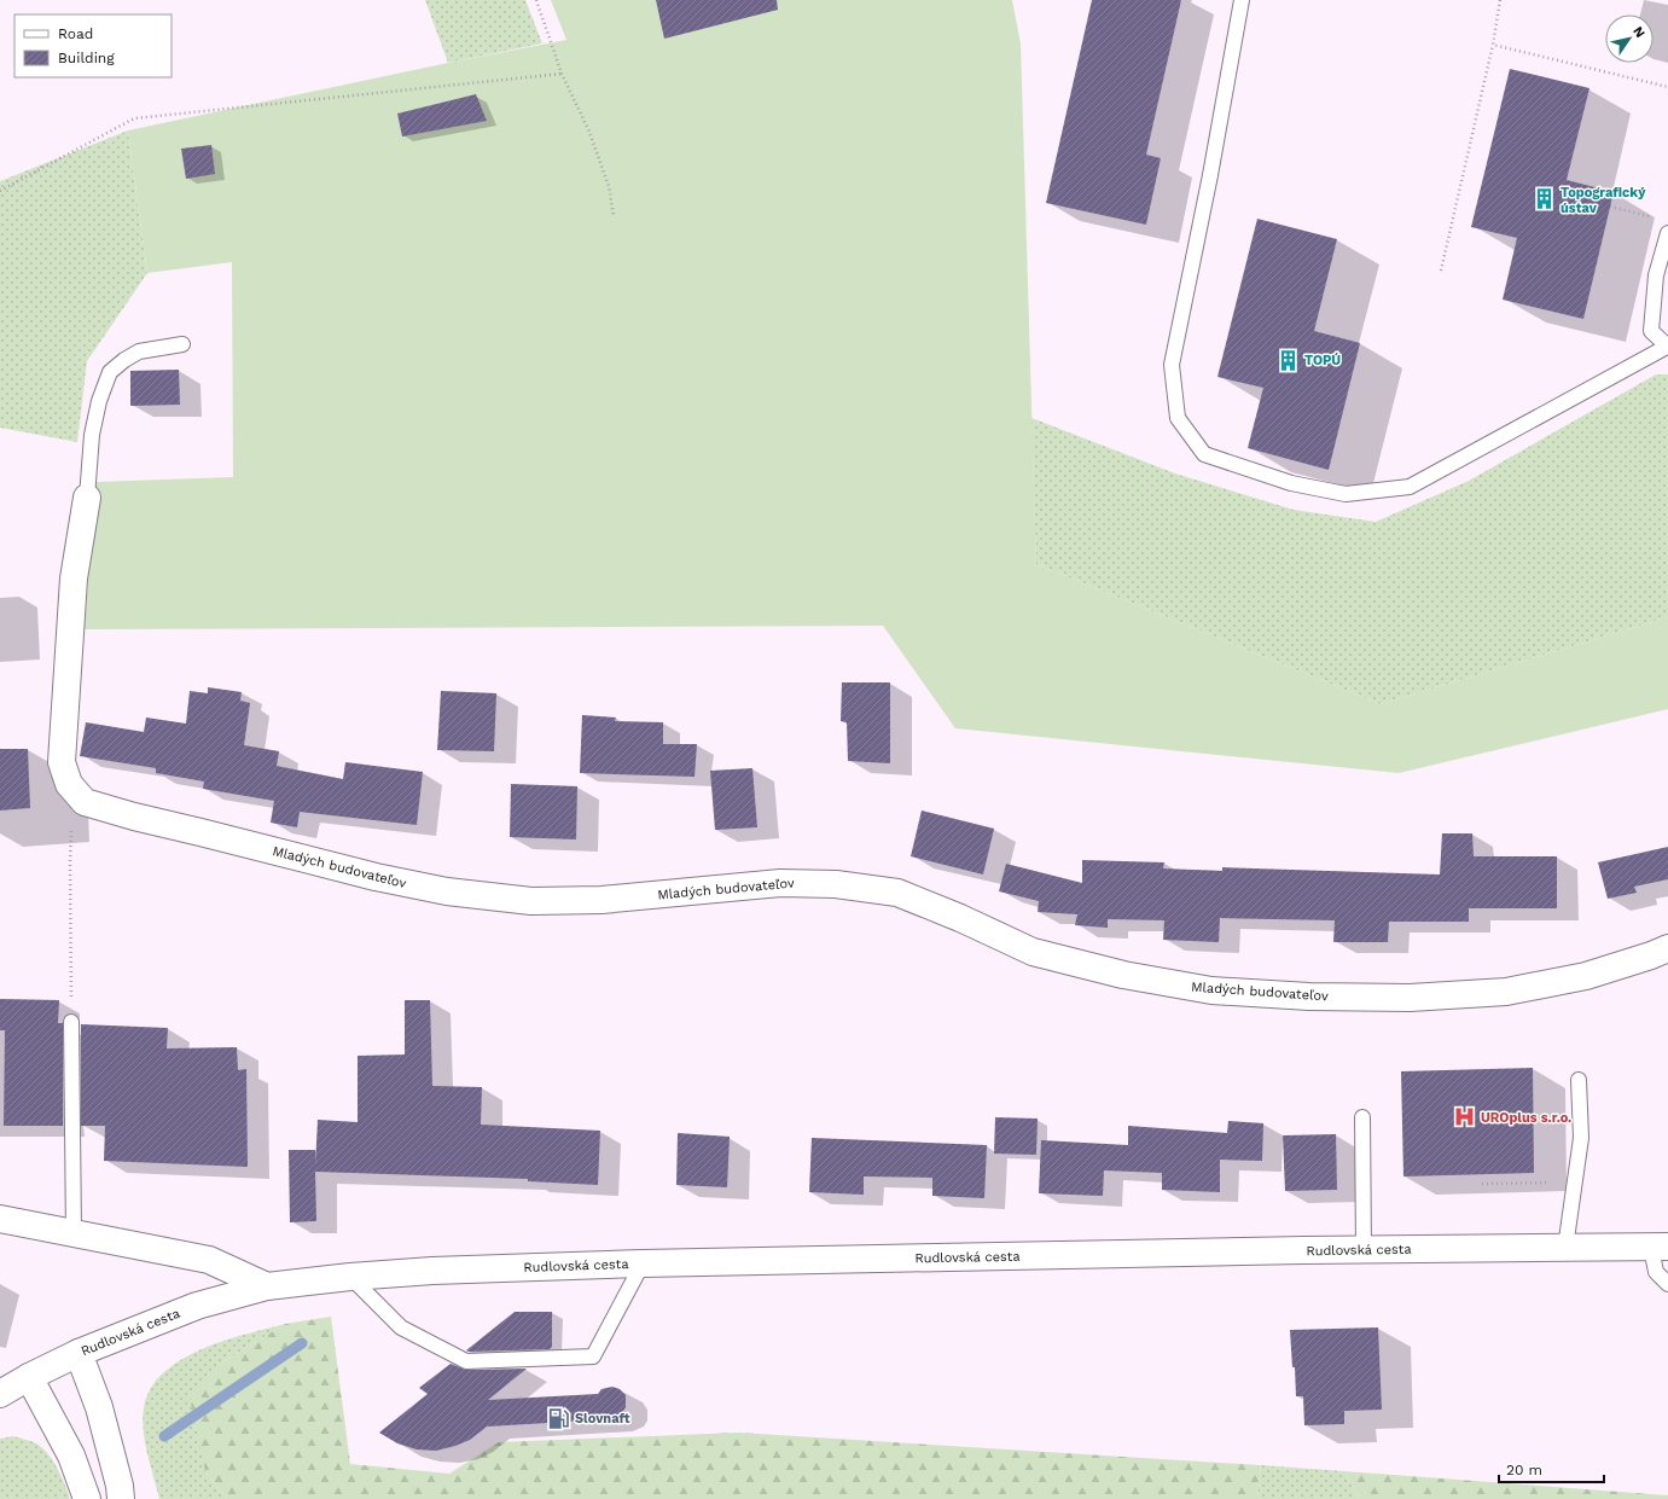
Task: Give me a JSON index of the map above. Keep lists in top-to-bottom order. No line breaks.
{"streets":{"main road":["Mladých budovateľov","Rudlovská cesta"]},"places":{"building":["Topografický ústav","TOPÚ"],"hospital":["UROplus s.r.o."],"fuel station":["Slovnaft"]},"legend":["Road","Building"],"scale_bar":"20 m","north":"top right"}
